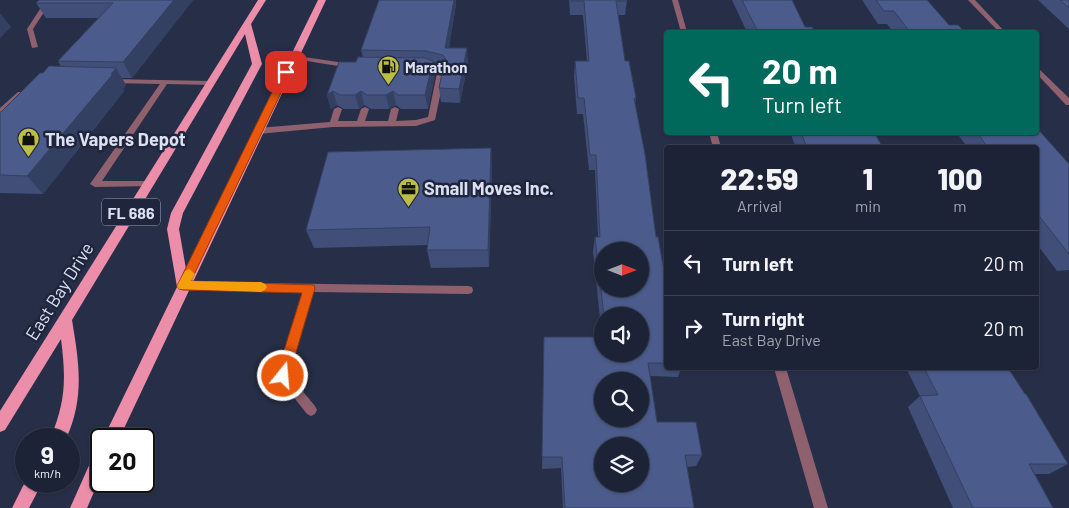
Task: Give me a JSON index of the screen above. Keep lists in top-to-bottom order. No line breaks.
{"streets":{"main road":["FL 686","East Bay Drive"]},"places":{"fuel station":["Marathon"],"shop":["The Vapers Depot"],"office":["Small Moves Inc."]},"north":"right","page":{"turn":["20 m","Turn left"],"eta":["22:59","Arrival","1","min","100","m"],"list":[{"name":"Turn left","value":"20 m"},{"name":"Turn right","note":"East Bay Drive","value":"20 m"}],"speed":"9 km/h","limit":"20"}}
